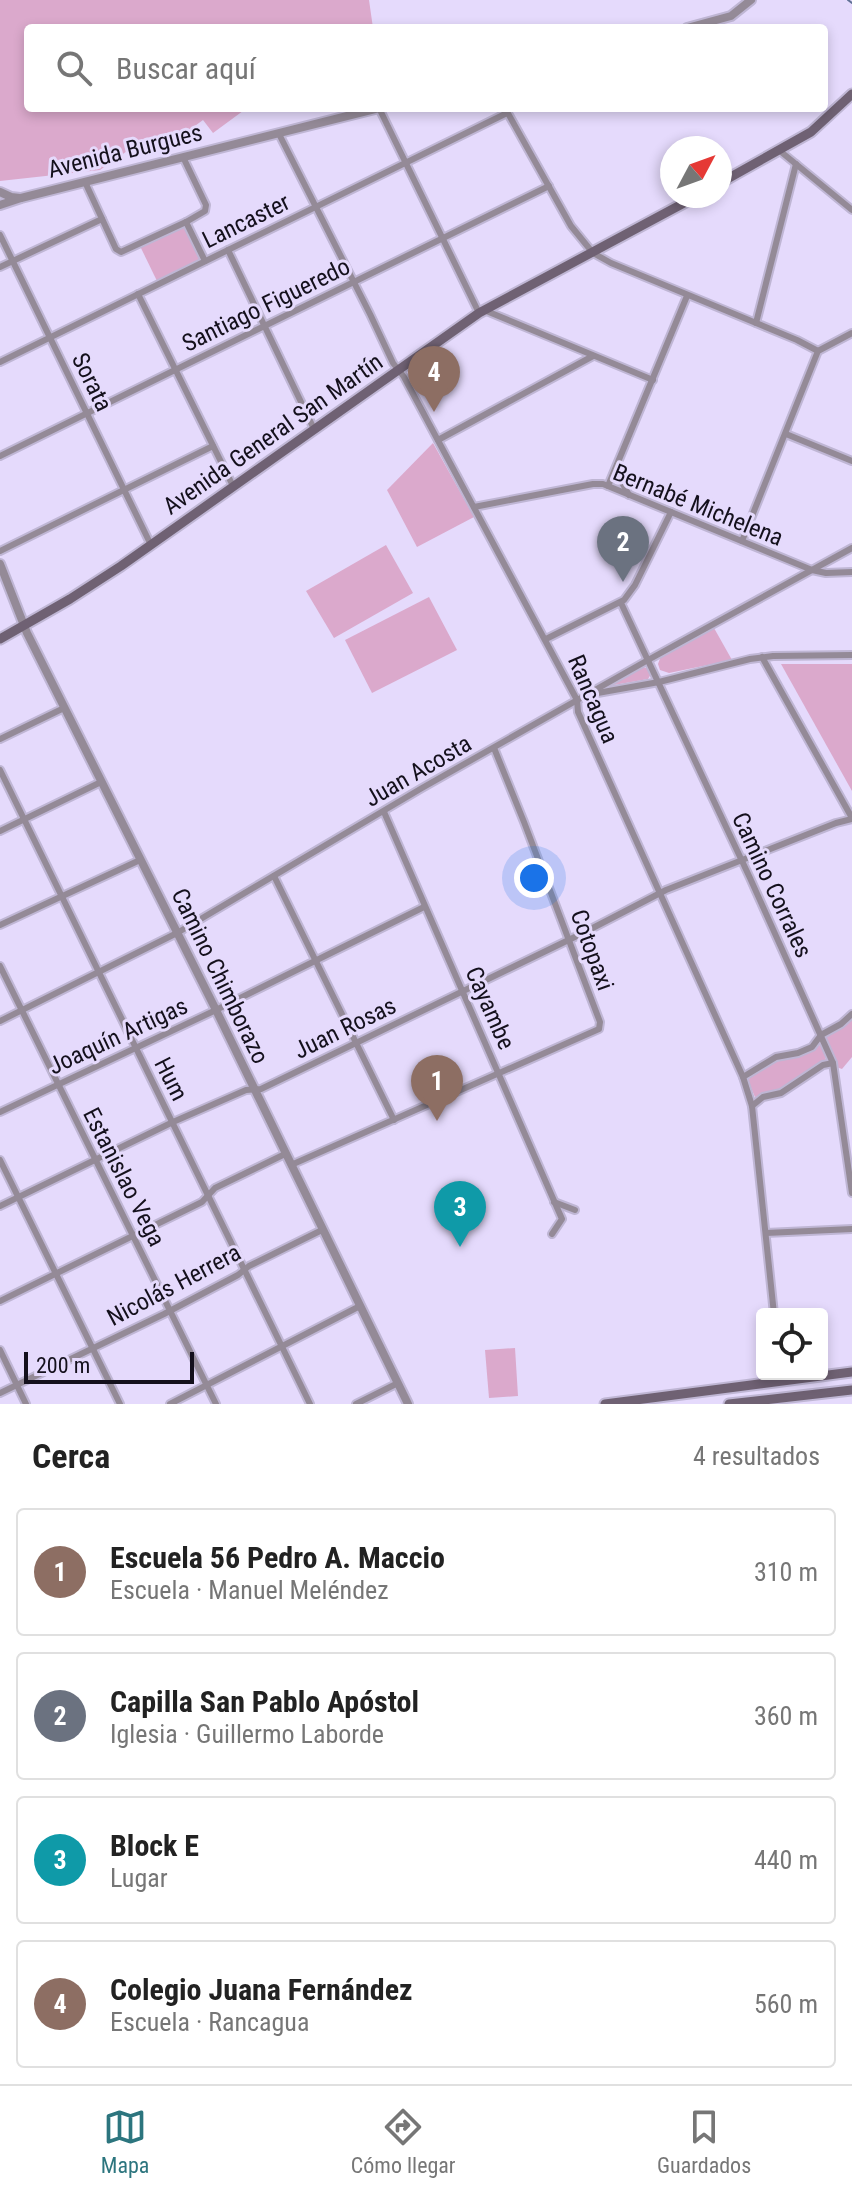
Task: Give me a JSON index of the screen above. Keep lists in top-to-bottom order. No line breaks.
{"streets":{"main road":["Avenida General San Martín"],"street":["Avenida Burgues","Lancaster","Santiago Figueredo","Sorata","Bernabé Michelena","Rancagua","Juan Acosta","Camino Corrales","Cotopaxi","Camino Chimborazo","Cayambe","Juan Rosas","Joaquín Artigas","Hum","Estanislao Vega","Nicolás Herrera"]},"crossings":[["Avenida Burgues","Rancagua"],["Lancaster","Sorata"],["Lancaster","Rancagua"],["Santiago Figueredo","Sorata"],["Santiago Figueredo","Rancagua"],["Sorata","Avenida General San Martín"],["Avenida General San Martín","Rancagua"],["Avenida General San Martín","Camino Chimborazo"],["Bernabé Michelena","Rancagua"],["Bernabé Michelena","Juan Acosta"],["Rancagua","Juan Acosta"],["Rancagua","Juan Rosas"],["Juan Acosta","Camino Corrales"],["Juan Acosta","Cotopaxi"],["Juan Acosta","Camino Chimborazo"],["Juan Acosta","Cayambe"],["Juan Acosta","Hum"],["Juan Acosta","Estanislao Vega"],["Camino Corrales","Juan Rosas"],["Cotopaxi","Cayambe"],["Cotopaxi","Juan Rosas"],["Camino Chimborazo","Juan Rosas"],["Camino Chimborazo","Joaquín Artigas"],["Camino Chimborazo","Nicolás Herrera"],["Cayambe","Juan Rosas"],["Cayambe","Joaquín Artigas"],["Juan Rosas","Hum"],["Juan Rosas","Estanislao Vega"],["Joaquín Artigas","Hum"],["Joaquín Artigas","Estanislao Vega"],["Hum","Nicolás Herrera"],["Estanislao Vega","Nicolás Herrera"]],"scale_bar":"200 m","north":"top right","page":{"search":"Buscar aquí","pins":["4","2","1","3"],"scale":"200 m","heading":["Cerca","4 resultados"],"list":[{"mark":"1","name":"Escuela 56 Pedro A. Maccio","note":"Escuela · Manuel Meléndez","value":"310 m"},{"mark":"2","name":"Capilla San Pablo Apóstol","note":"Iglesia · Guillermo Laborde","value":"360 m"},{"mark":"3","name":"Block E","note":"Lugar","value":"440 m"},{"mark":"4","name":"Colegio Juana Fernández","note":"Escuela · Rancagua","value":"560 m"}],"nav":["Mapa","Cómo llegar","Guardados"]}}
